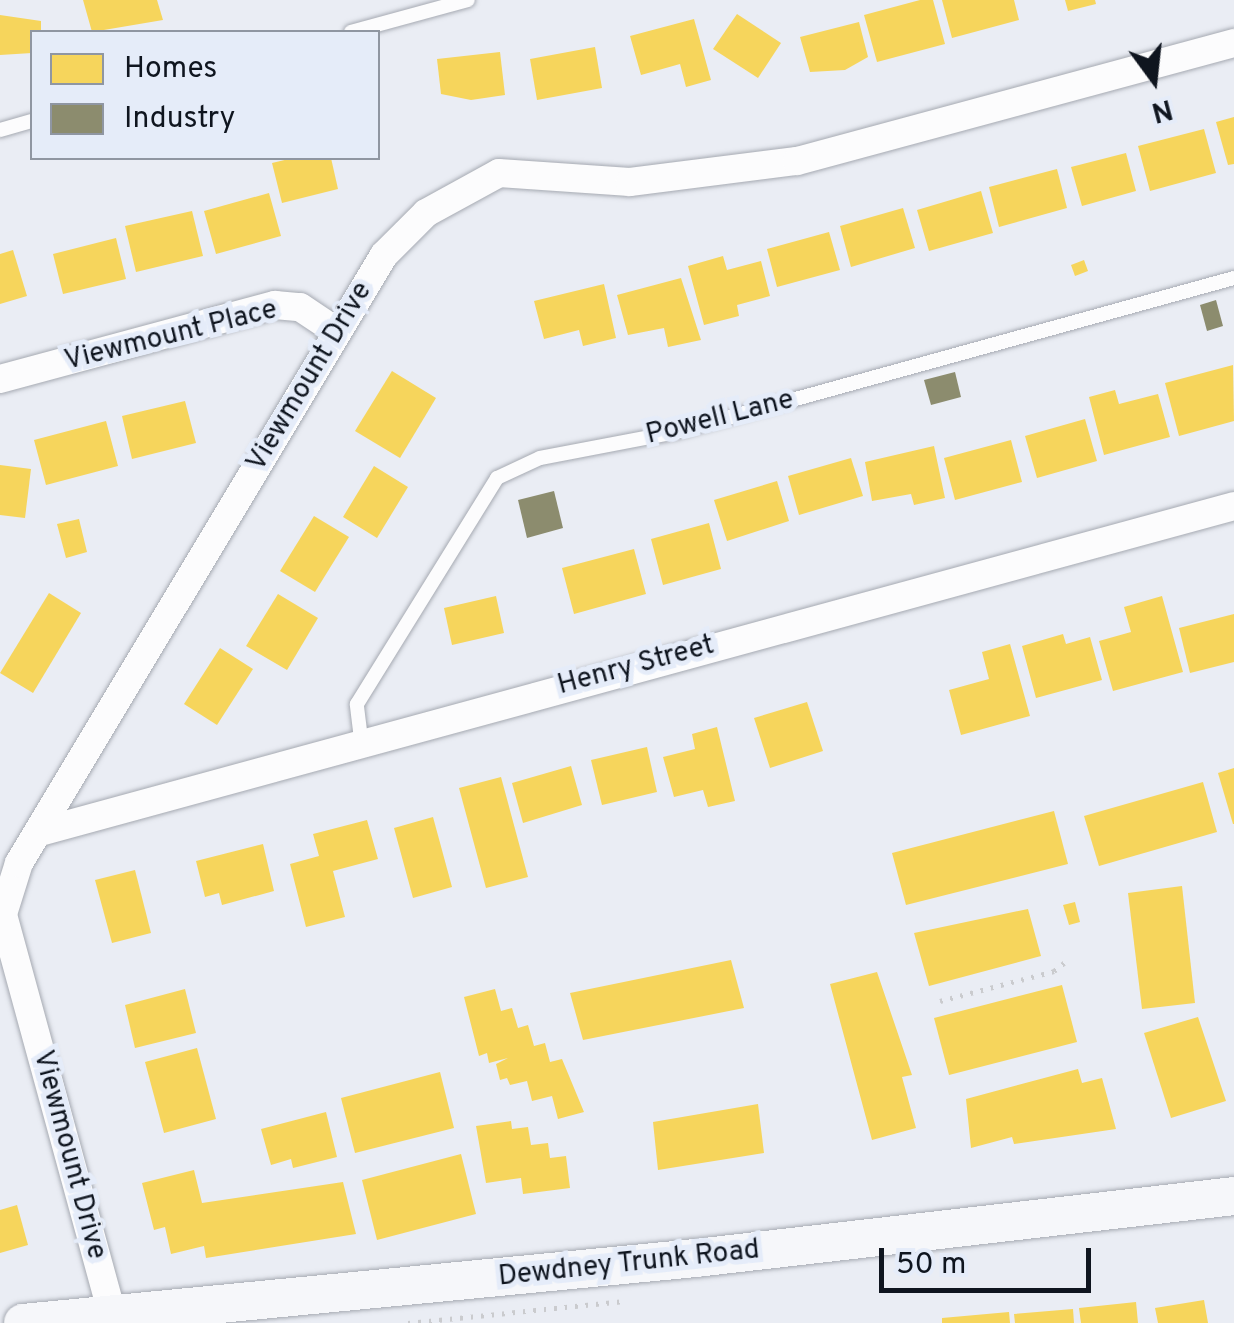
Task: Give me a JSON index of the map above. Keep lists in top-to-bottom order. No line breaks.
{"streets":{"main road":["Dewdney Trunk Road"],"street":["Viewmount Place","Viewmount Drive","Henry Street"],"lane":["Powell Lane"]},"crossings":[["Viewmount Place","Viewmount Drive"],["Viewmount Drive","Henry Street"],["Viewmount Drive","Dewdney Trunk Road"],["Powell Lane","Henry Street"]],"legend":["Homes","Industry"],"scale_bar":"50 m","north":"bottom"}
